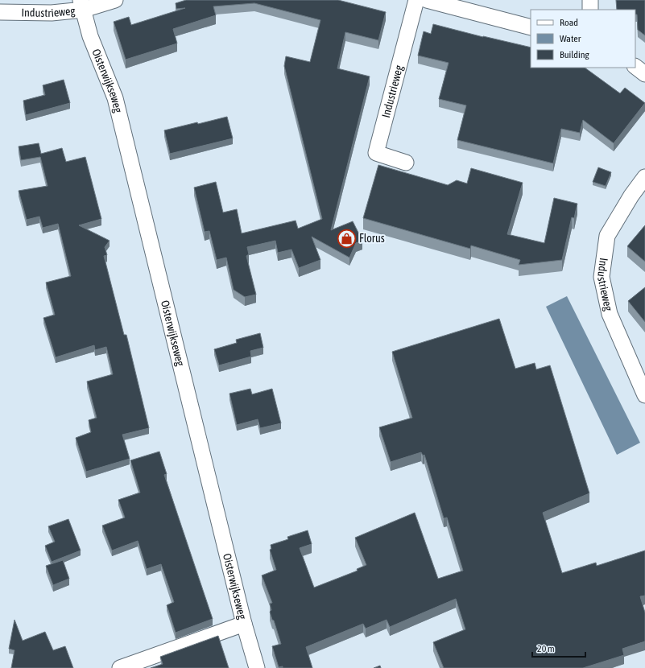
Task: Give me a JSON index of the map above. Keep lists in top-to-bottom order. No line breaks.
{"streets":{"street":["Industrieweg","Oisterwijkseweg"]},"crossings":[["Industrieweg","Oisterwijkseweg"]],"places":{"shop":["Florus"]},"legend":["Road","Water","Building"],"scale_bar":"20 m"}
